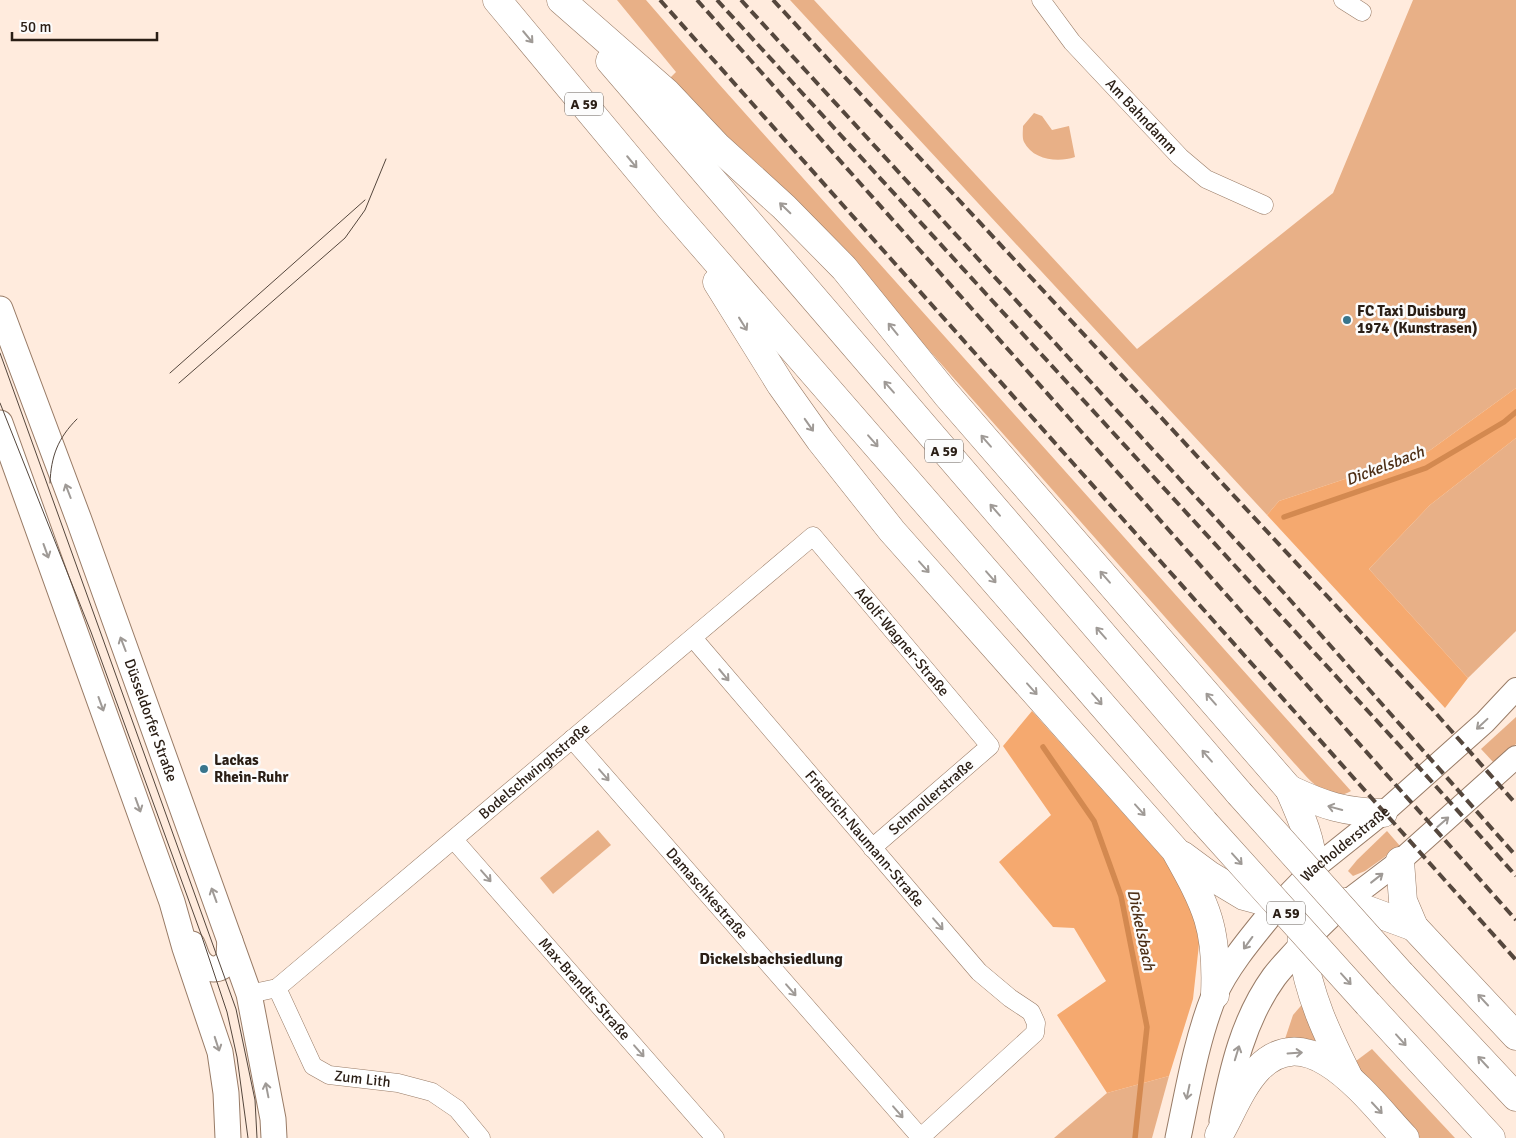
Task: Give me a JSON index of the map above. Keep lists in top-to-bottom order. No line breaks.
{"streets":{"highway":["A 59"],"main road":["Düsseldorfer Straße","Wacholderstraße"],"street":["Am Bahndamm","Adolf-Wagner-Straße","Bodelschwinghstraße","Schmollerstraße","Friedrich-Naumann-Straße","Damaschkestraße","Max-Brandts-Straße","Zum Lith"]},"crossings":[["Adolf-Wagner-Straße","Bodelschwinghstraße"],["Adolf-Wagner-Straße","Schmollerstraße"],["Düsseldorfer Straße","Bodelschwinghstraße"],["Bodelschwinghstraße","Friedrich-Naumann-Straße"],["Bodelschwinghstraße","Damaschkestraße"],["Bodelschwinghstraße","Max-Brandts-Straße"],["Bodelschwinghstraße","Zum Lith"],["Schmollerstraße","Friedrich-Naumann-Straße"],["Friedrich-Naumann-Straße","Damaschkestraße"]],"one_way":["Friedrich-Naumann-Straße","Damaschkestraße","Max-Brandts-Straße"],"districts":["Dickelsbachsiedlung"],"water":["Dickelsbach"],"places":["FC Taxi Duisburg 1974 (Kunstrasen)","Lackas Rhein-Ruhr"],"scale_bar":"50 m"}
